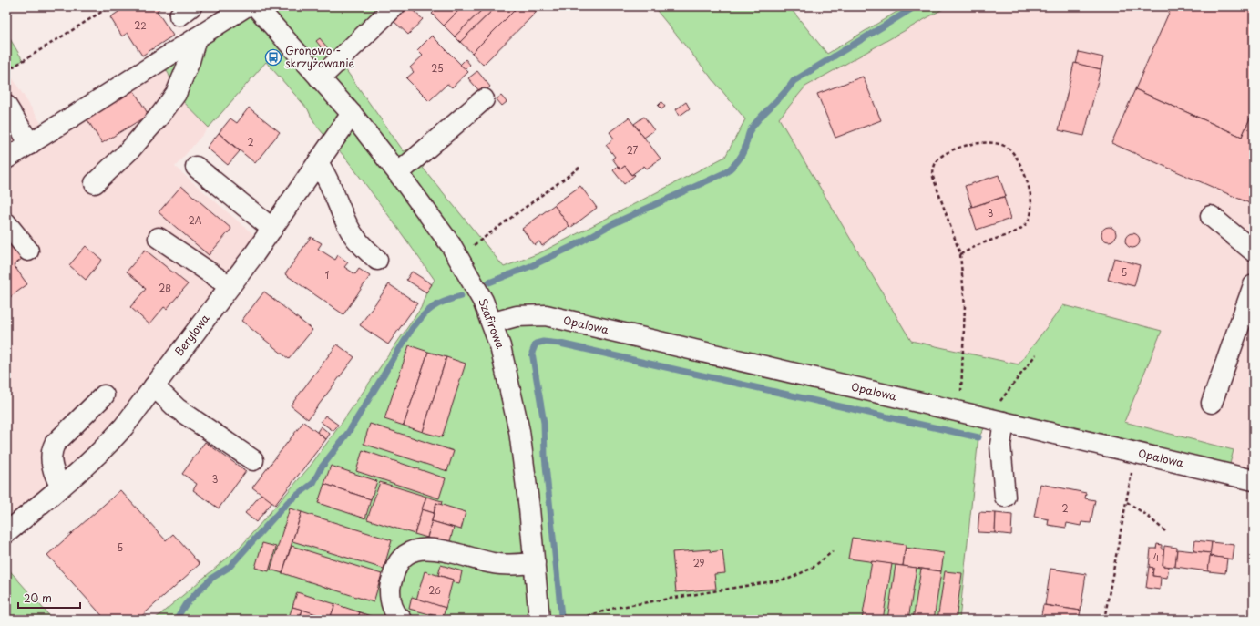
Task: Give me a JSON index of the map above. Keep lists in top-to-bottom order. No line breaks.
{"streets":{"street":["Szafirowa","Opalowa","Berylowa"]},"crossings":[["Szafirowa","Opalowa"],["Szafirowa","Berylowa"]],"places":{"bus stop":["Gronowo - skrzyżowanie"]},"house_numbers":["22","25","2","27","3","2A","5","1","2B","3","2","5","4","29","26"],"scale_bar":"20 m"}
